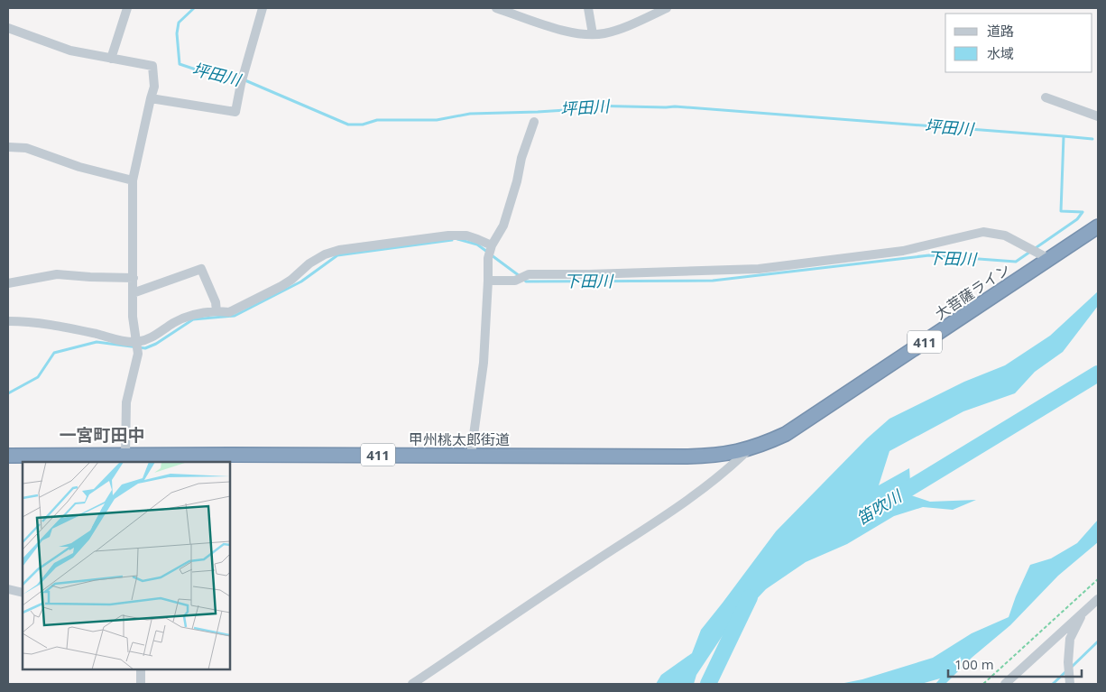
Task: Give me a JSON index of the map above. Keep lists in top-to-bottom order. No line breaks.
{"streets":{"highway":["大菩薩ライン","411","甲州桃太郎街道"]},"crossings":[["大菩薩ライン","甲州桃太郎街道"]],"districts":["一宮町田中"],"water":["坪田川","下田川","笛吹川"],"legend":["道路","水域"],"scale_bar":"100 m"}
